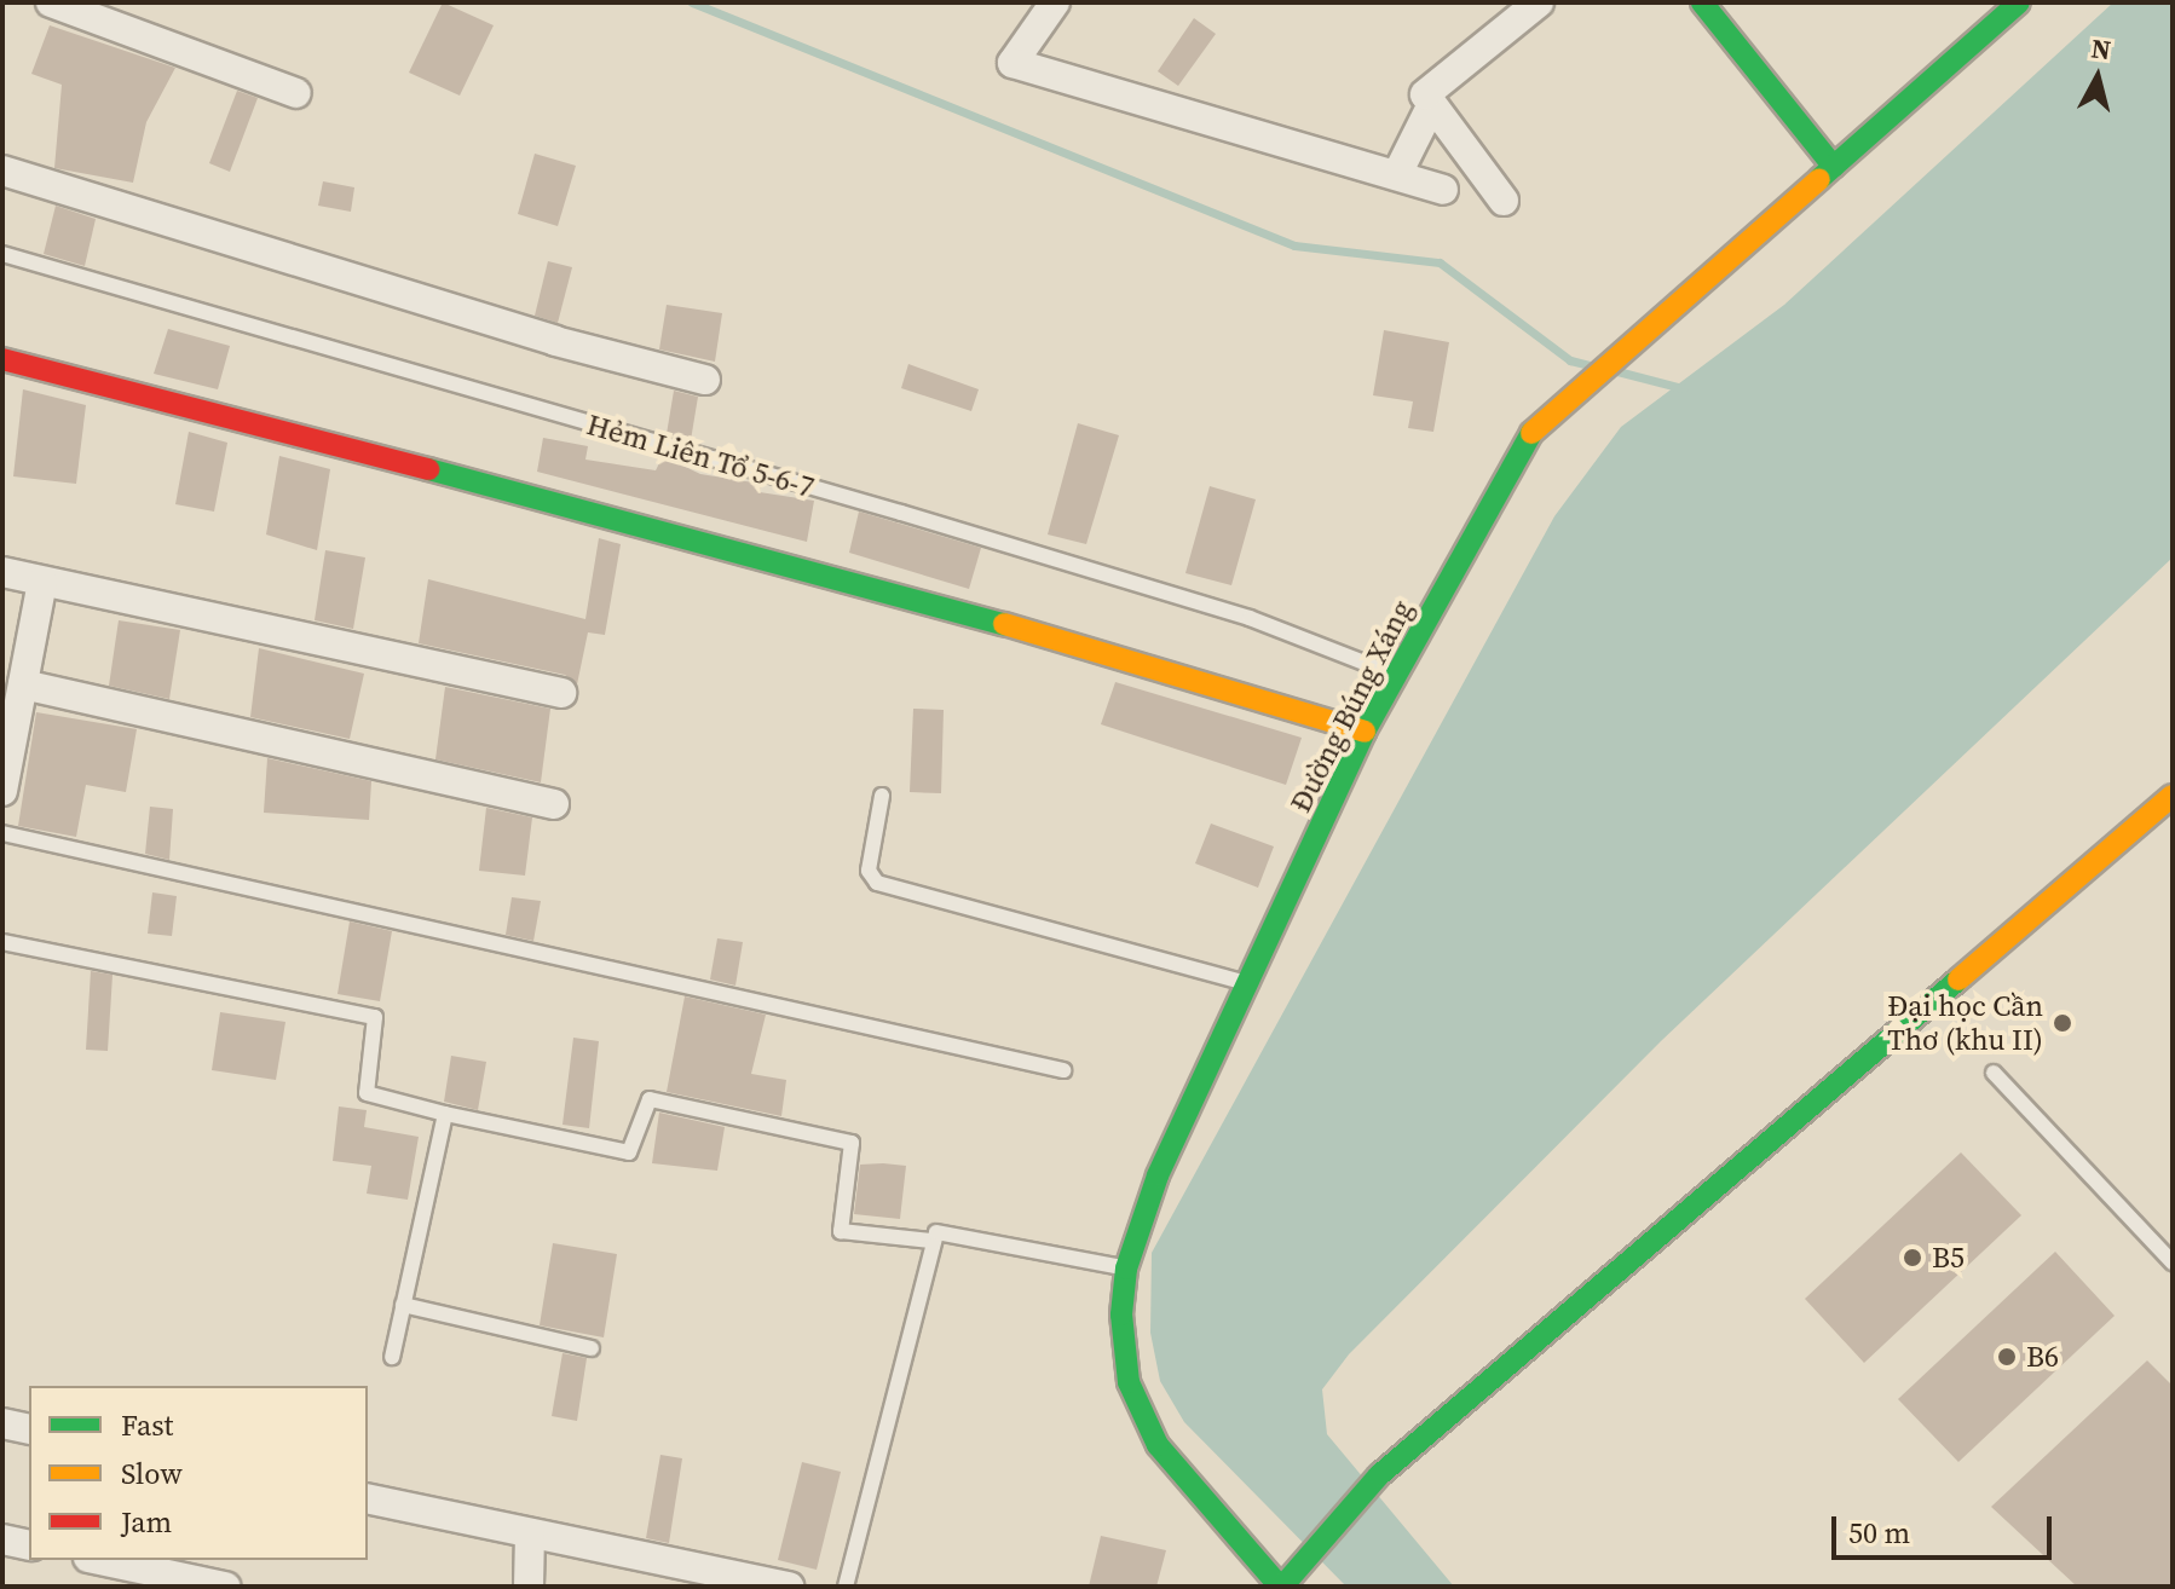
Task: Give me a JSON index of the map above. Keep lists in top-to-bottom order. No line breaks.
{"streets":{"street":["Đường Búng Xáng"],"lane":["Hẻm Liên Tổ 5-6-7"]},"crossings":[["Hẻm Liên Tổ 5-6-7","Đường Búng Xáng"]],"places":["Đại học Cần Thơ (khu II)","B5","B6"],"legend":["Fast","Slow","Jam"],"scale_bar":"50 m","north":"top"}
